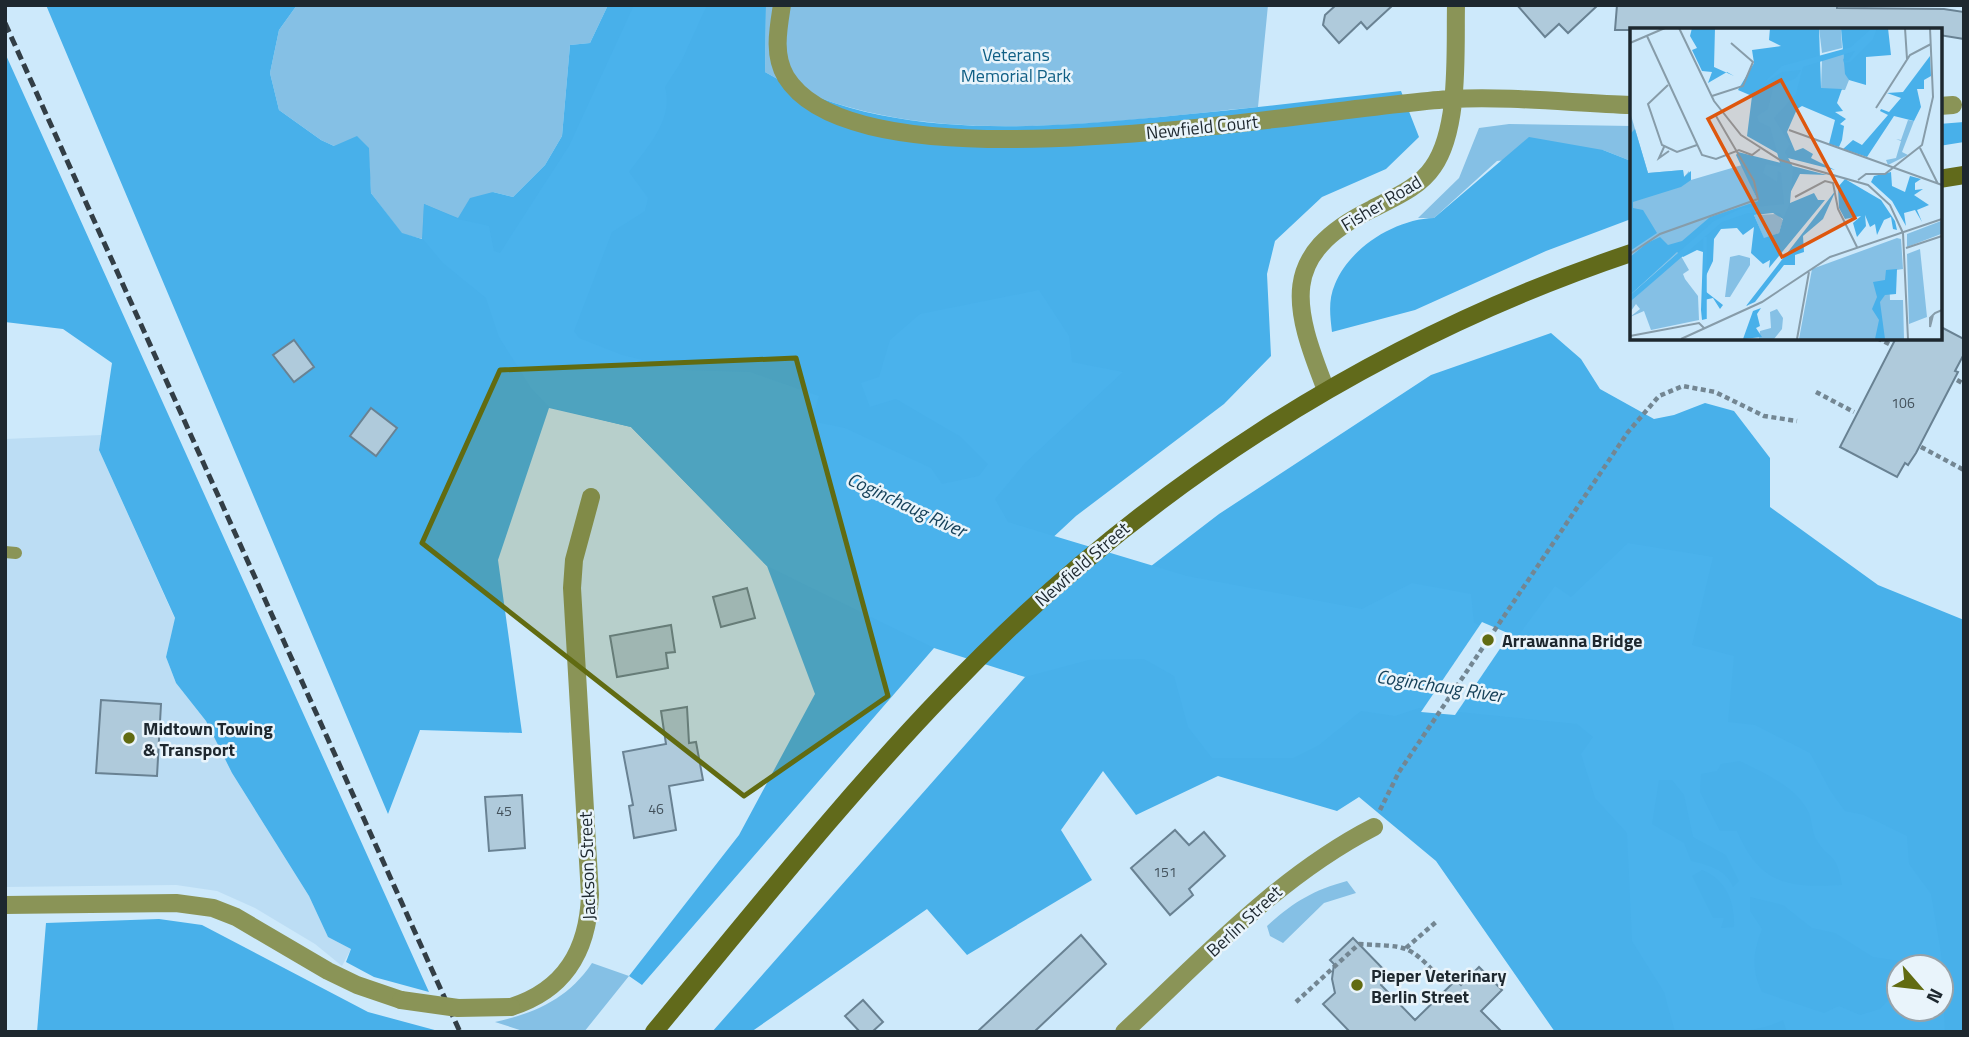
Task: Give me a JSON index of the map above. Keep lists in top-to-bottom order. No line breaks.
{"streets":{"main road":["Newfield Street"],"street":["Newfield Court","Fisher Road","Jackson Street","Berlin Street"]},"crossings":[["Newfield Court","Fisher Road"],["Fisher Road","Newfield Street"]],"water":["Coginchaug River"],"parks":["Veterans Memorial Park"],"places":["Arrawanna Bridge","Midtown Towing & Transport","Pieper Veterinary Berlin Street"],"house_numbers":["106","46","45","151"],"north":"bottom right"}
